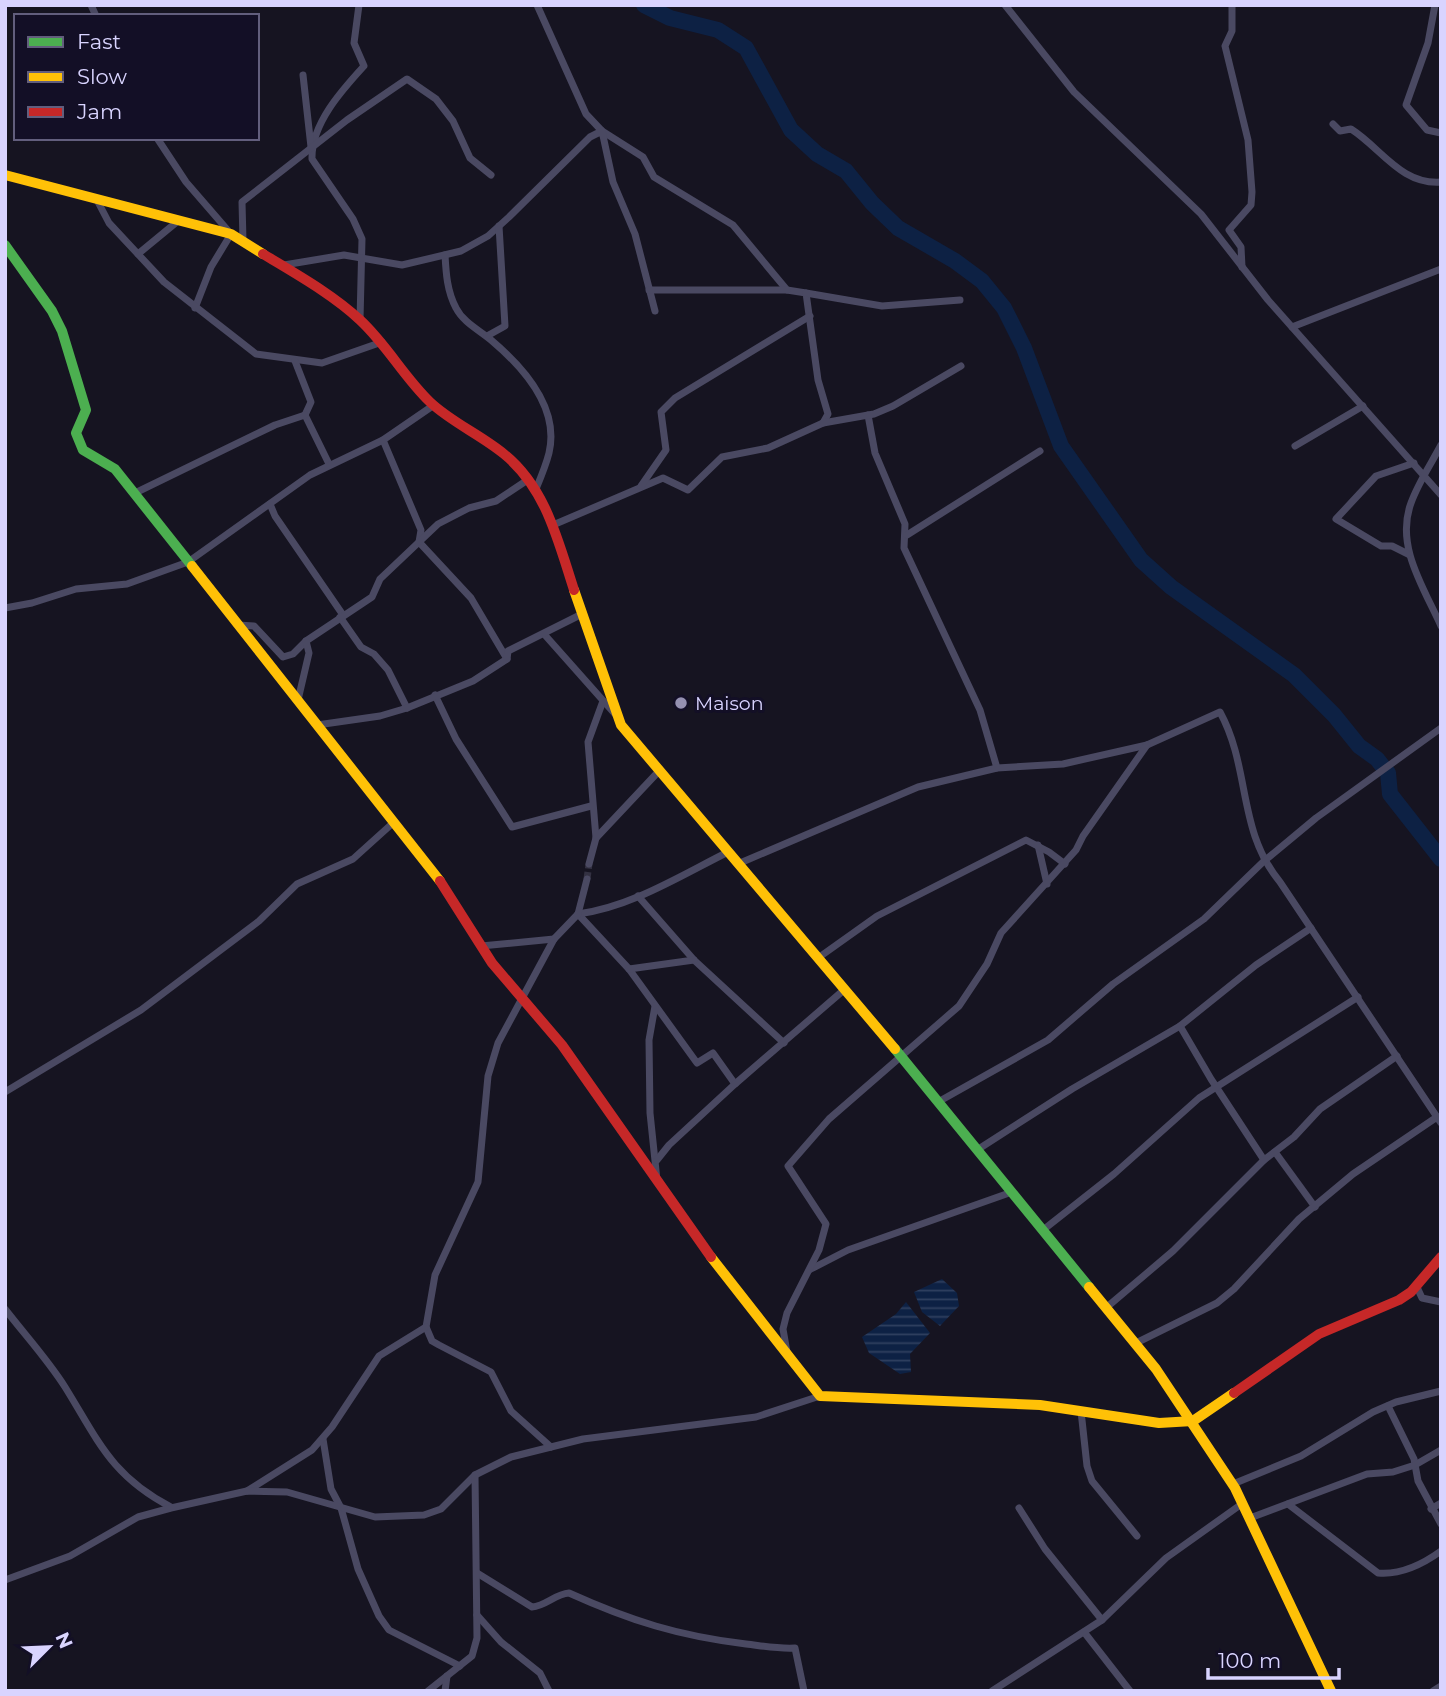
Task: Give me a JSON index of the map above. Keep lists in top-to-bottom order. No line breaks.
{"places":["Maison"],"legend":["Fast","Slow","Jam"],"scale_bar":"100 m","north":"top right"}
